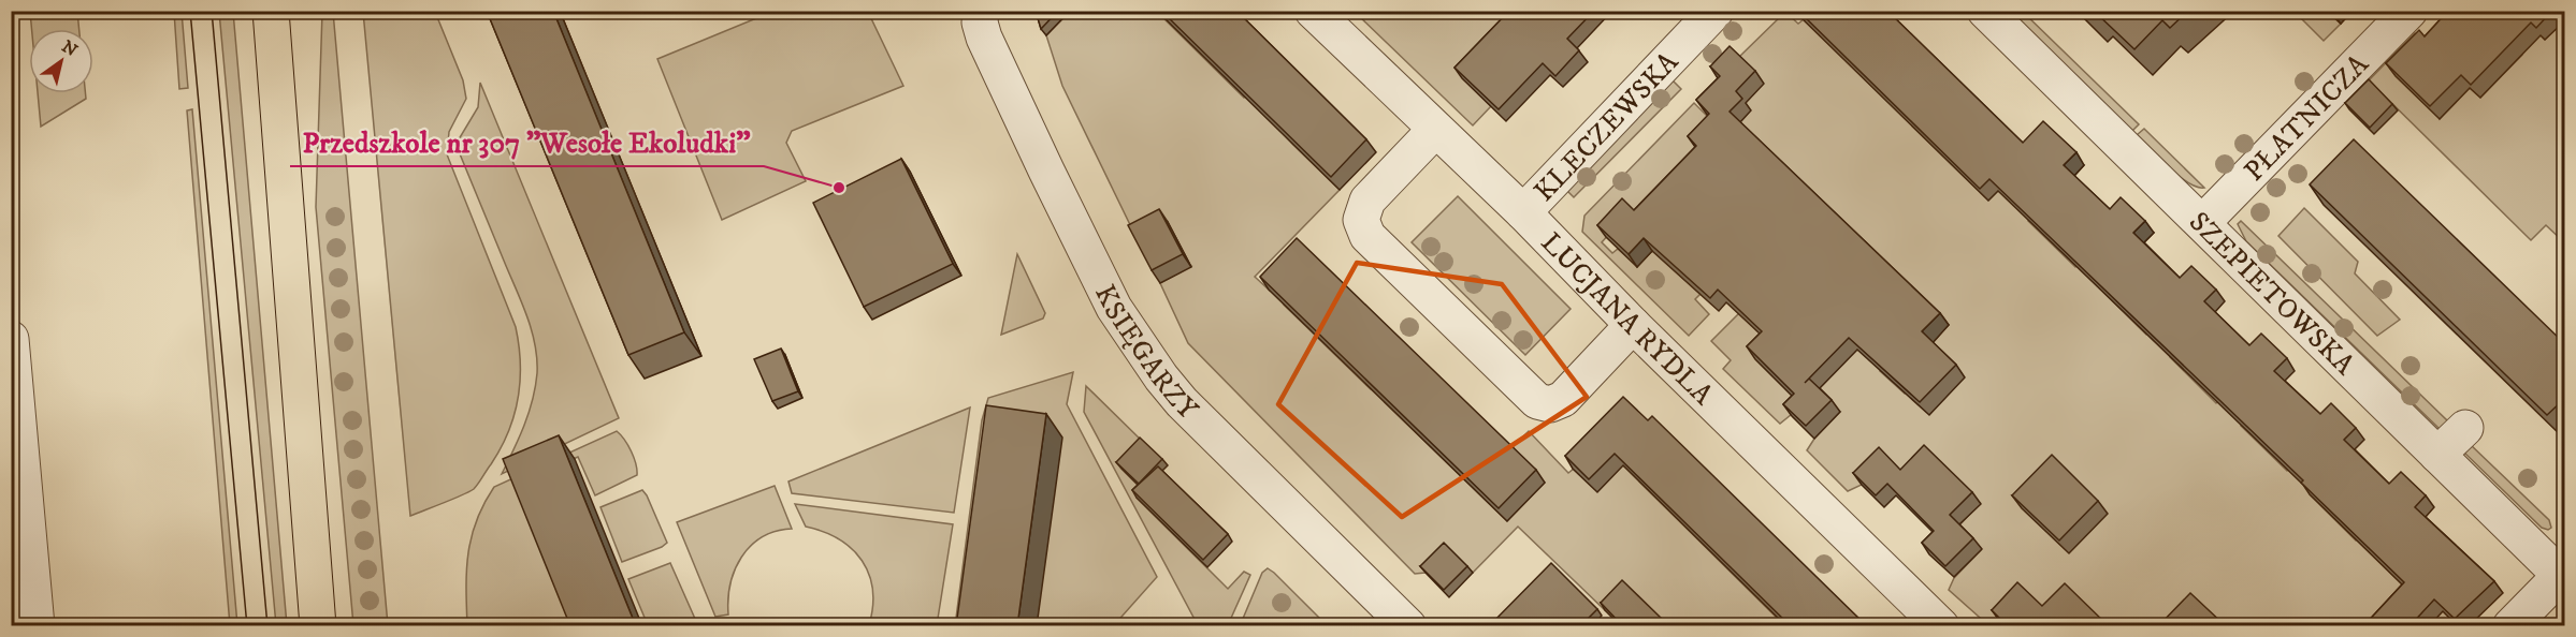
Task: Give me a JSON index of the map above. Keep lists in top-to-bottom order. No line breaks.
{"streets":{"street":["PŁATNICZA","KLECZEWSKA","SZEPIETOWSKA","LUCJANA RYDLA","KSIĘGARZY"]},"crossings":[["PŁATNICZA","SZEPIETOWSKA"],["KLECZEWSKA","LUCJANA RYDLA"]],"places":["Przedszkole nr 307 \"Wesołe Ekoludki\""],"north":"top right"}
